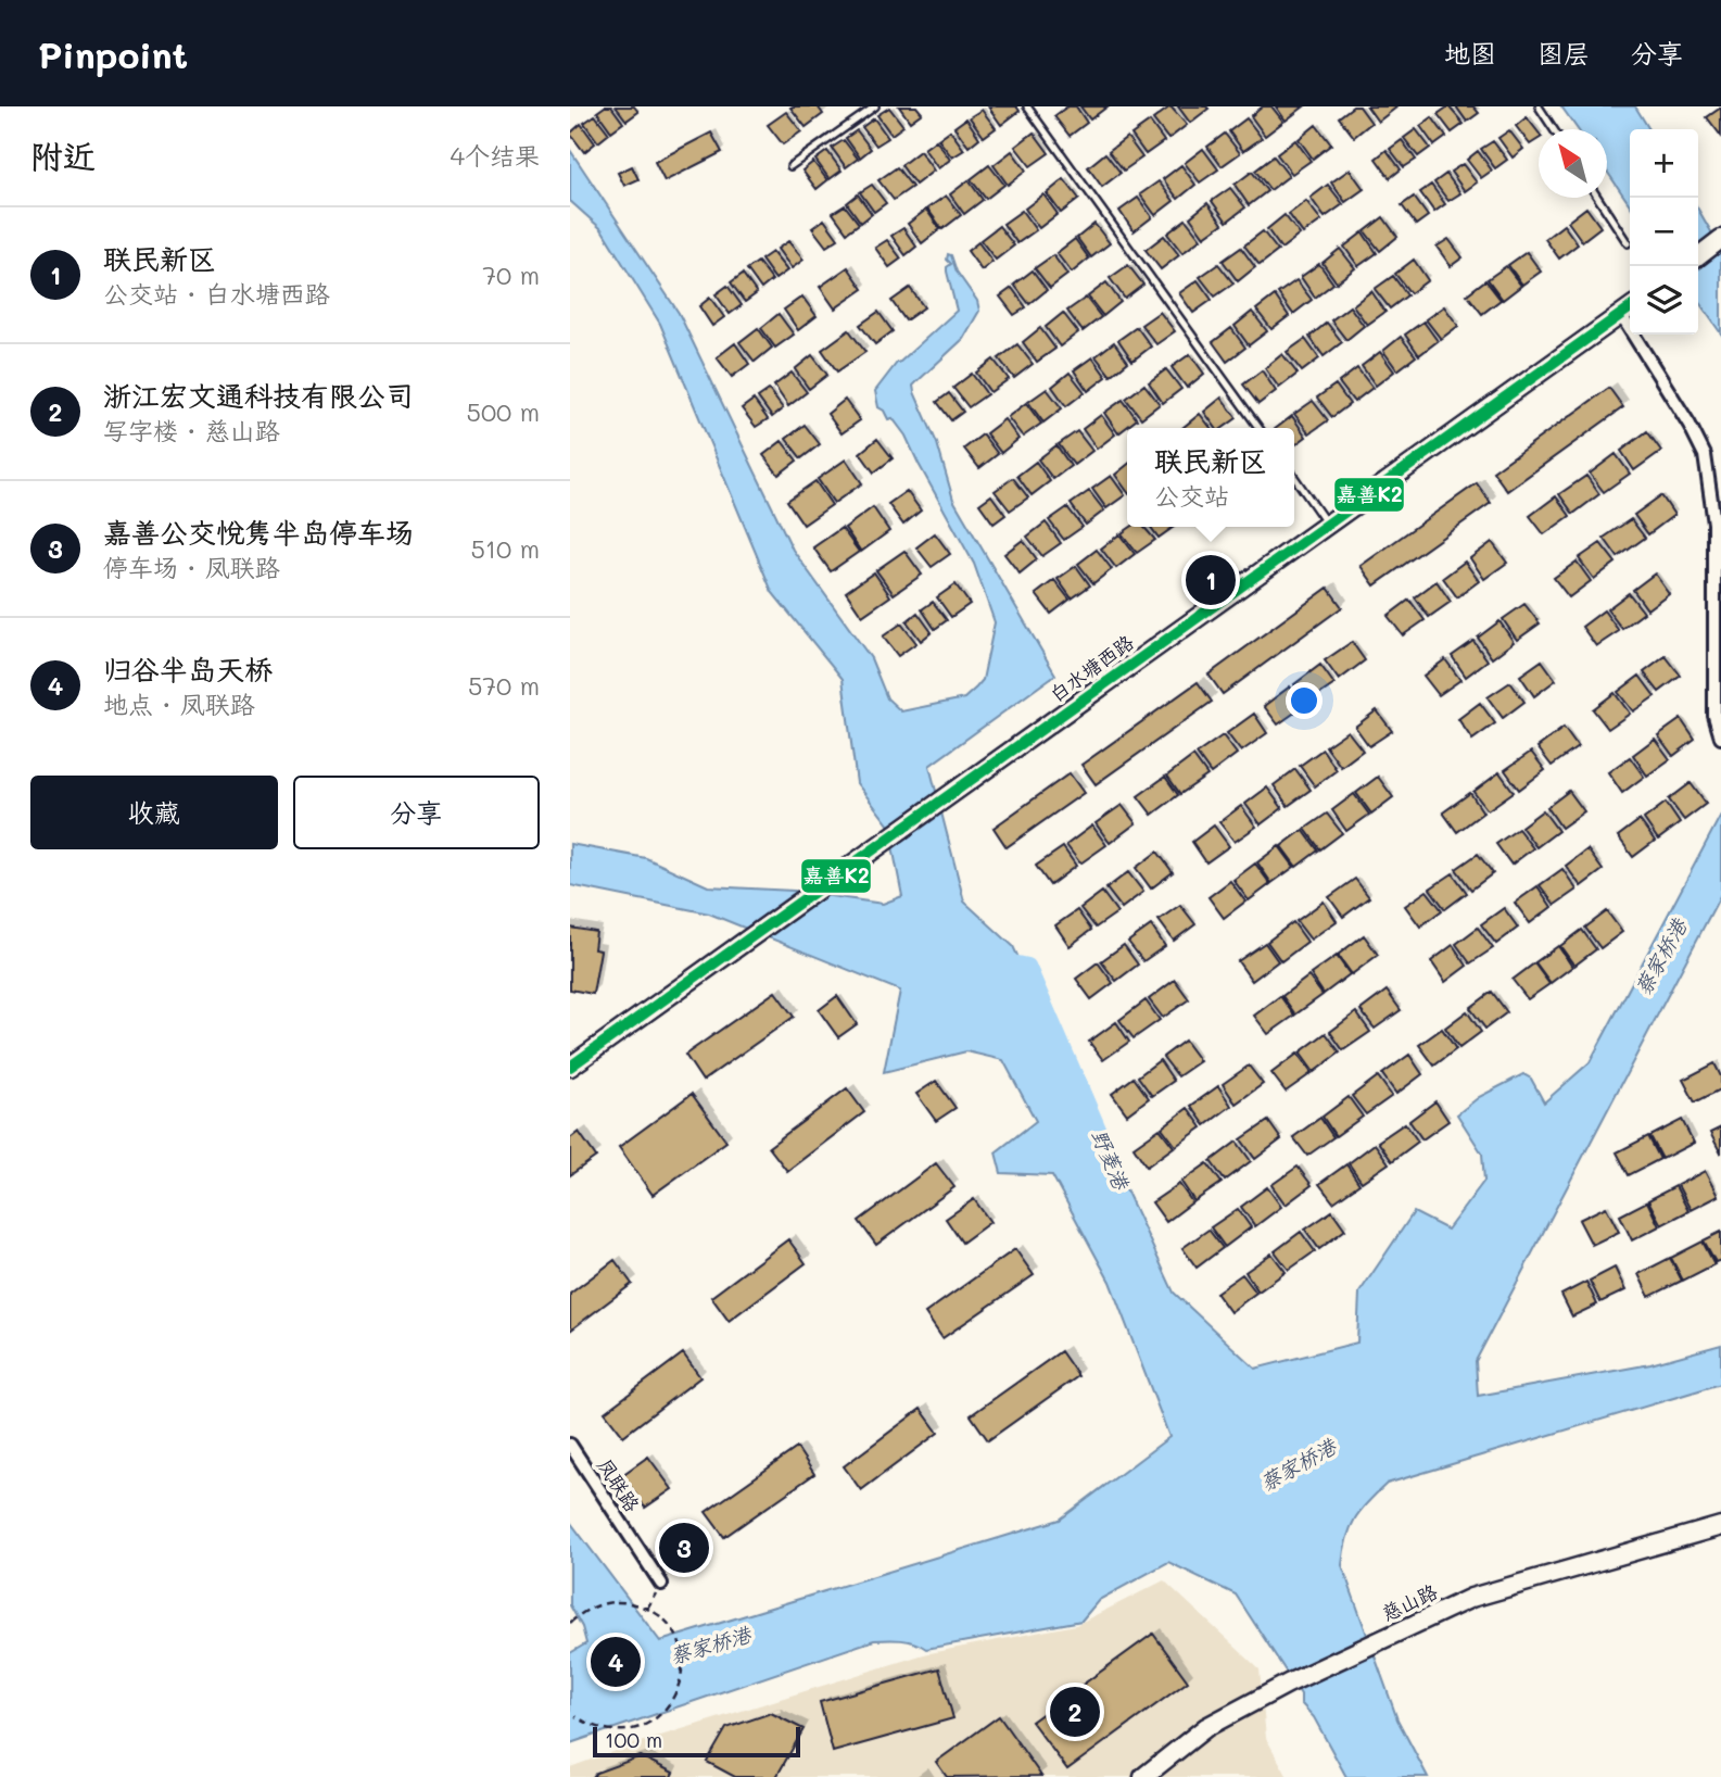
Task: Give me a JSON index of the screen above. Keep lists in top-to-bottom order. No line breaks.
{"streets":{"street":["白水塘西路","凤联路","慈山路"]},"water":["蔡家桥港","野菱港"],"lines":["transit line 嘉善K2"],"scale_bar":"100 m","north":"top left","page":{"header":"Pinpoint","nav":["地图","图层","分享"],"heading":["附近","4个结果"],"map_buttons":["+","−"],"list":[{"mark":"1","name":"联民新区","note":"公交站 · 白水塘西路","value":"70 m"},{"mark":"2","name":"浙江宏文通科技有限公司","note":"写字楼 · 慈山路","value":"500 m"},{"mark":"3","name":"嘉善公交悦隽半岛停车场","note":"停车场 · 凤联路","value":"510 m"},{"mark":"4","name":"归谷半岛天桥","note":"地点 · 凤联路","value":"570 m"}],"popup":["联民新区","公交站"],"pins":["1","3","4","2"],"buttons":["收藏","分享"],"scale":"100 m"}}
